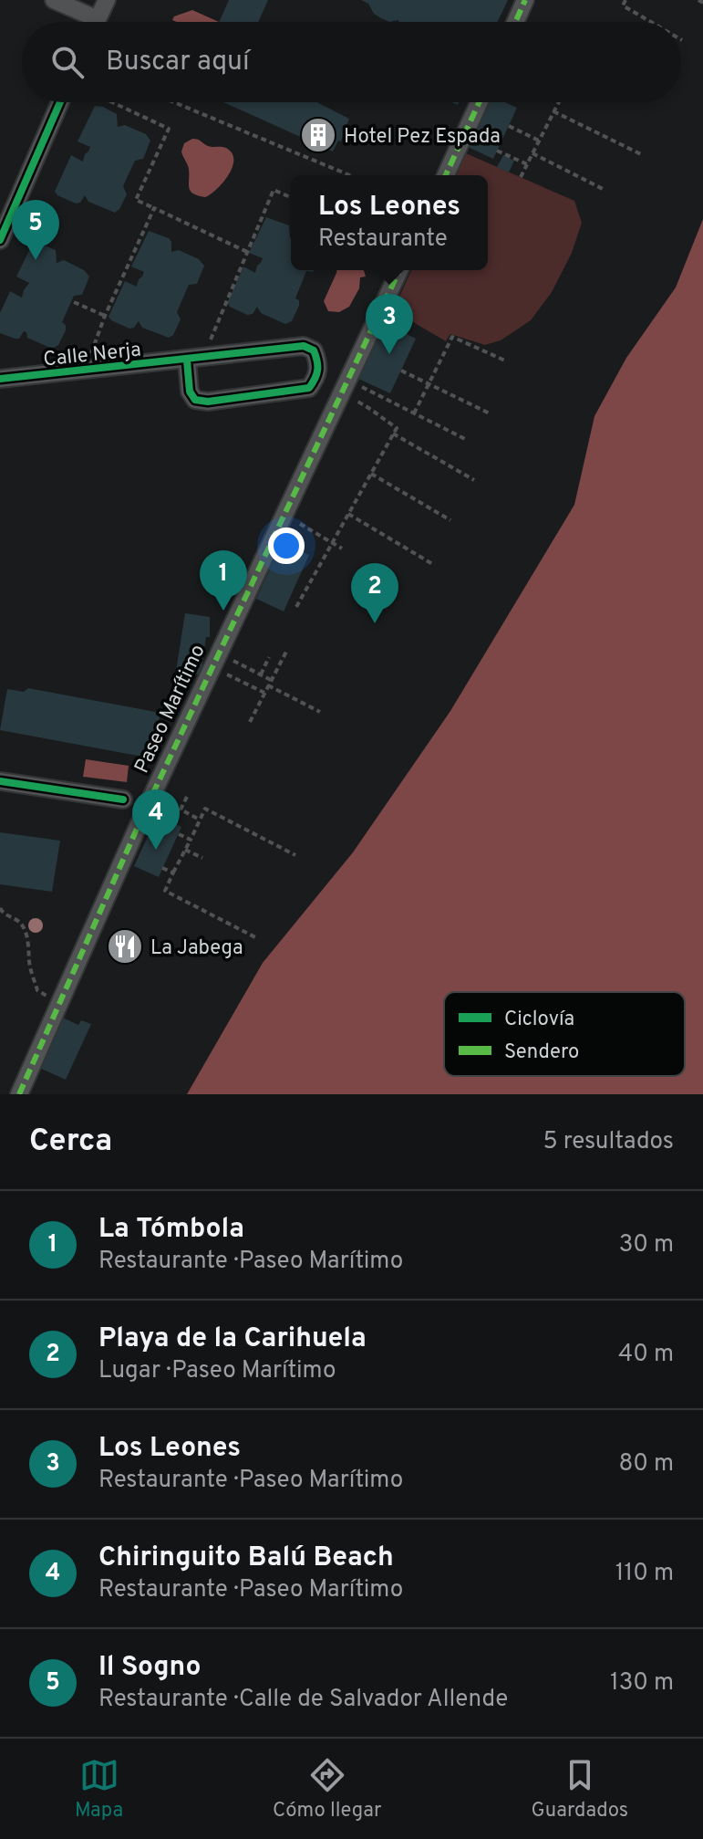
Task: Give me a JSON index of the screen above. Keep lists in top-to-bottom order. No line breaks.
{"streets":{"street":["Calle Nerja","Paseo Marítimo"]},"places":{"building":["Hotel Pez Espada"],"restaurant":["La Jabega"]},"legend":["Ciclovía","Sendero"],"page":{"search":"Buscar aquí","popup":["Los Leones","Restaurante"],"pins":["5","3","1","2","4"],"heading":["Cerca","5 resultados"],"list":[{"mark":"1","name":"La Tómbola","note":"Restaurante · Paseo Marítimo","value":"30 m"},{"mark":"2","name":"Playa de la Carihuela","note":"Lugar · Paseo Marítimo","value":"40 m"},{"mark":"3","name":"Los Leones","note":"Restaurante · Paseo Marítimo","value":"80 m"},{"mark":"4","name":"Chiringuito Balú Beach","note":"Restaurante · Paseo Marítimo","value":"110 m"},{"mark":"5","name":"Il Sogno","note":"Restaurante · Calle de Salvador Allende","value":"130 m"}],"nav":["Mapa","Cómo llegar","Guardados"]}}
